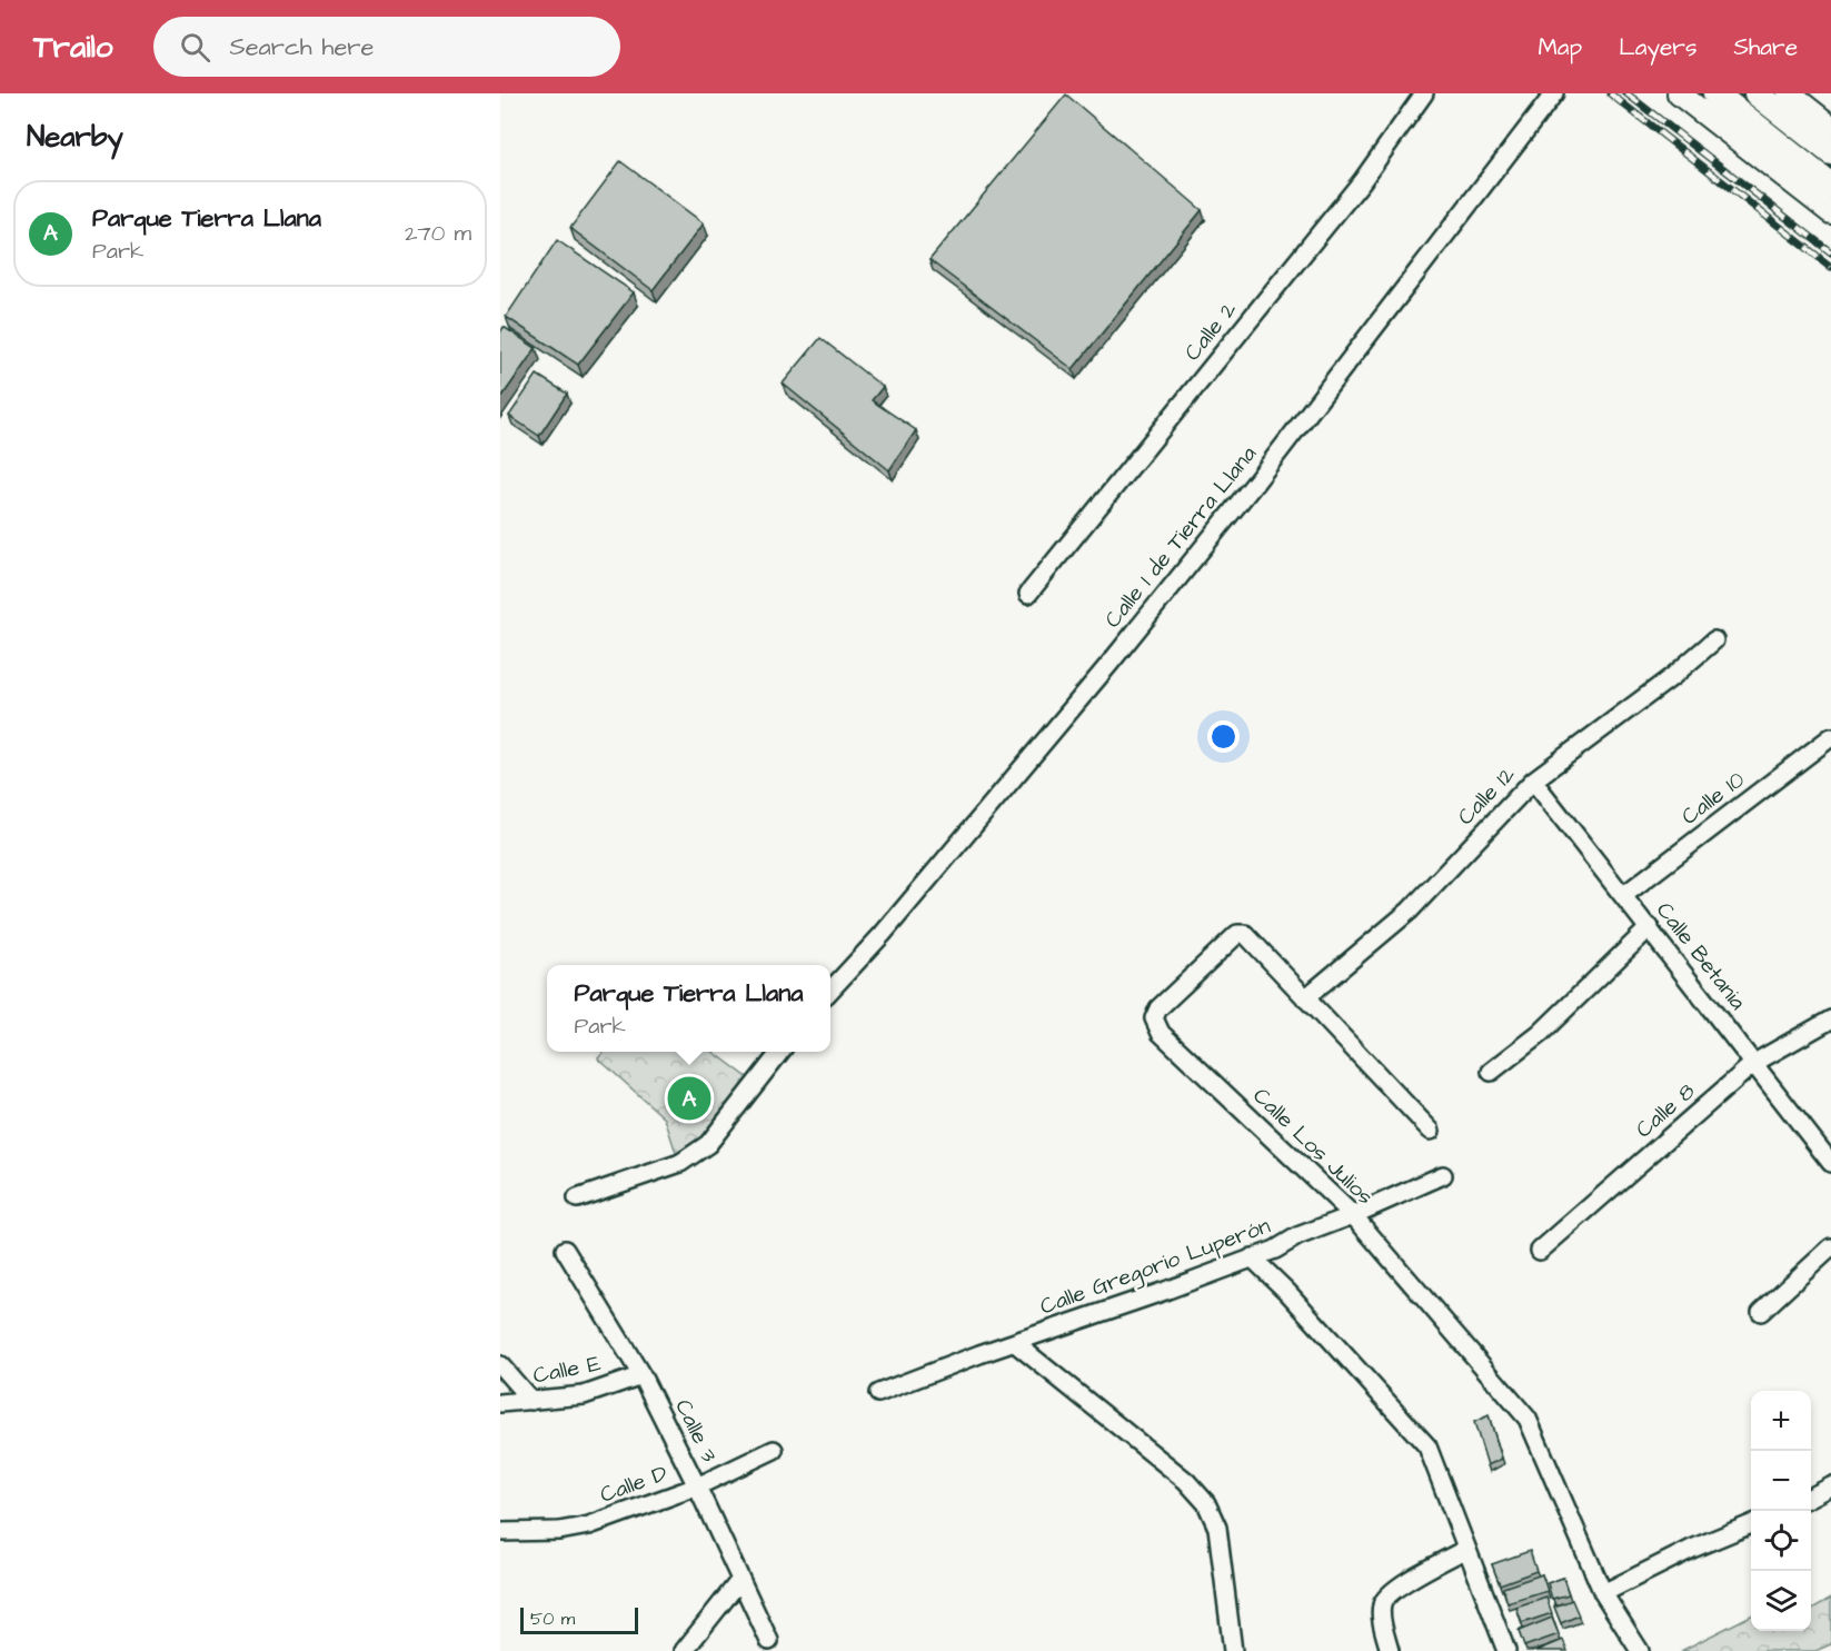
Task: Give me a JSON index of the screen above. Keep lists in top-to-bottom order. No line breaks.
{"streets":{"street":["Calle 2","Calle 1 de Tierra Llana","Calle 12","Calle 10","Calle Betania","Calle 8","Calle Los Julios","Calle Gregorio Luperón","Calle E","Calle 3","Calle D"]},"crossings":[["Calle 12","Calle Betania"],["Calle 12","Calle Los Julios"],["Calle 10","Calle Betania"],["Calle Betania","Calle 8"],["Calle Los Julios","Calle Gregorio Luperón"],["Calle E","Calle 3"],["Calle 3","Calle D"]],"scale_bar":"50 m","page":{"header":"Trailo","search":"Search here","nav":["Map","Layers","Share"],"heading":"Nearby","list":[{"mark":"A","name":"Parque Tierra Llana","note":"Park","value":"270 m"}],"popup":["Parque Tierra Llana","Park"],"pins":"A","map_buttons":["+","−"],"scale":"50 m"}}
